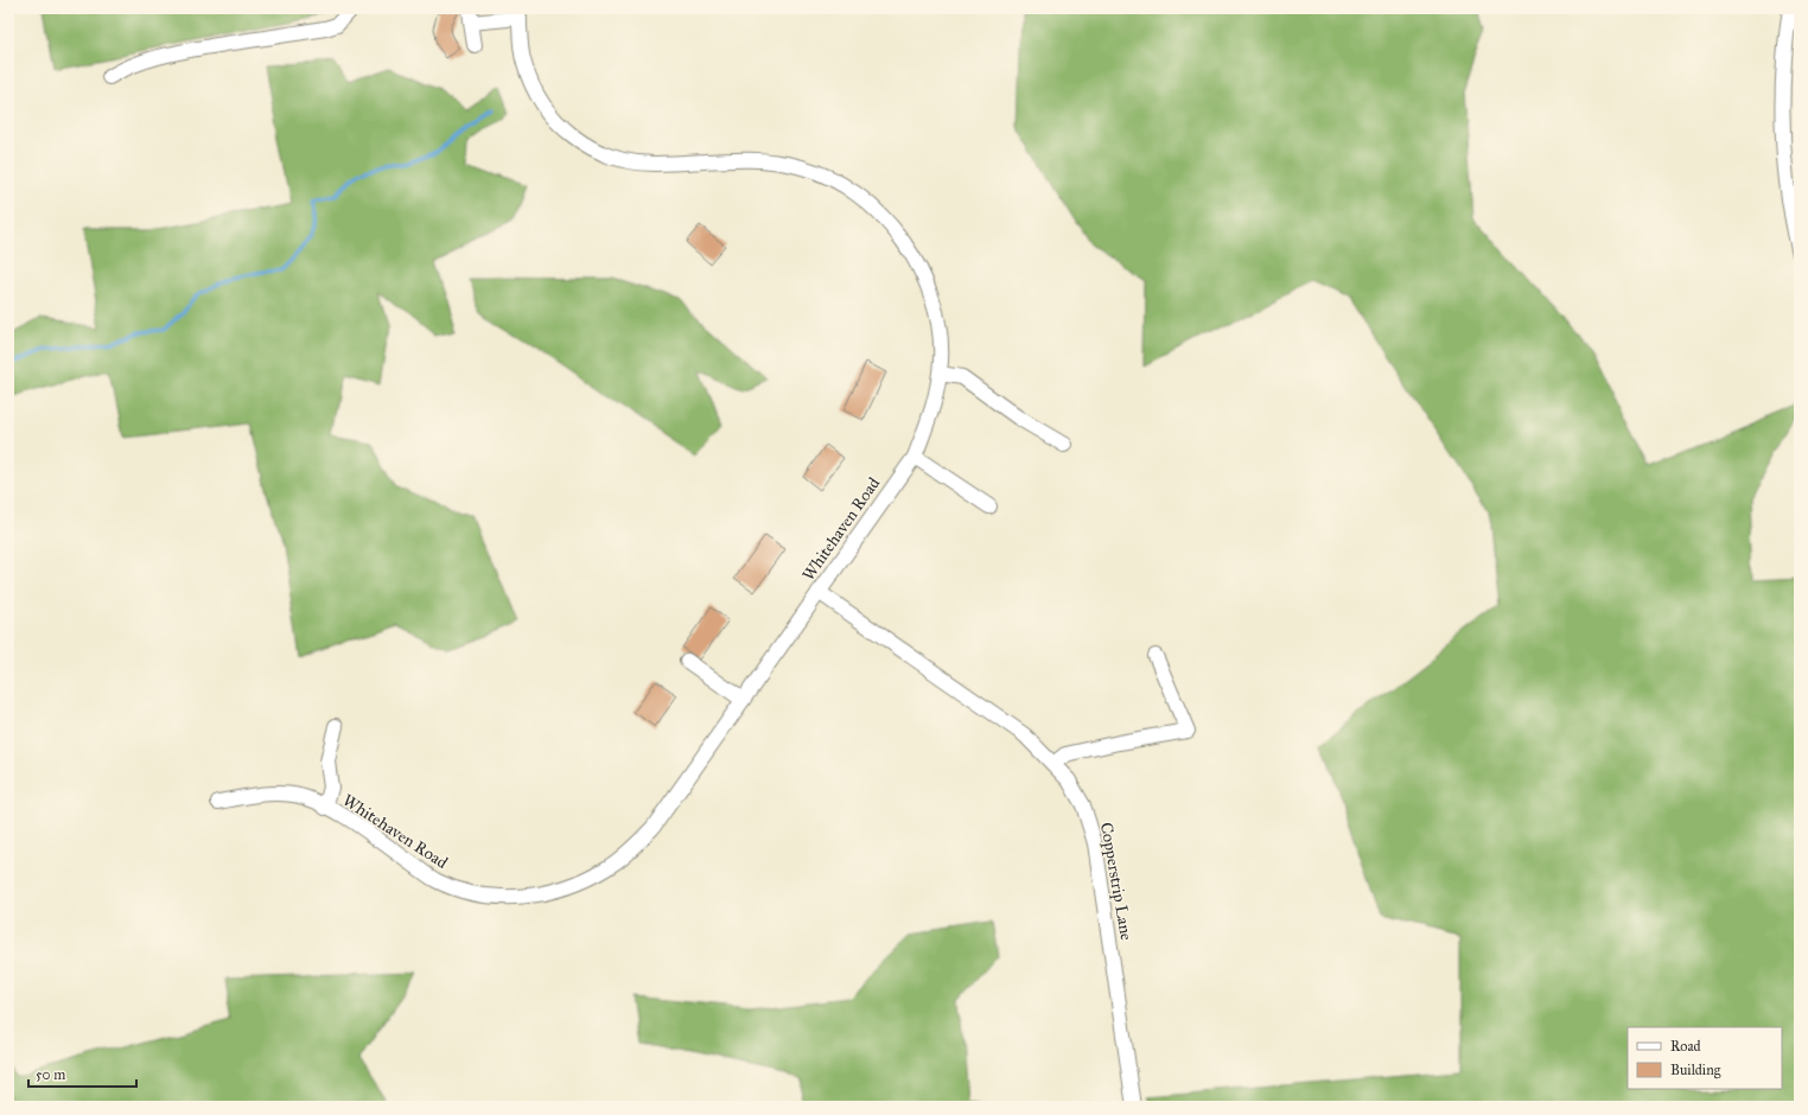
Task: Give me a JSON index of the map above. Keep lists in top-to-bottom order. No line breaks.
{"streets":{"street":["Whitehaven Road","Copperstrip Lane"]},"crossings":[["Whitehaven Road","Copperstrip Lane"]],"legend":["Road","Building"],"scale_bar":"50 m"}
